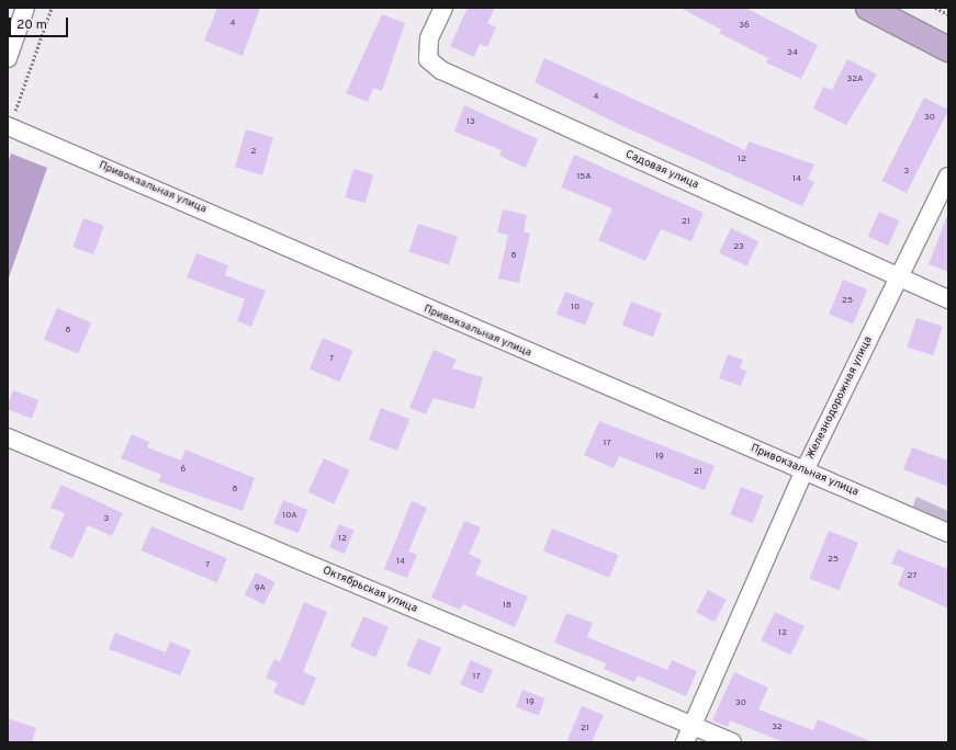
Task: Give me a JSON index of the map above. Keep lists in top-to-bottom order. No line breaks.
{"streets":{"street":["Садовая улица","Привокзальная улица","Железнодорожная улица","Октябрьская улица"]},"crossings":[["Садовая улица","Железнодорожная улица"],["Привокзальная улица","Железнодорожная улица"],["Железнодорожная улица","Октябрьская улица"]],"house_numbers":["4","36","34","32А","4","30","13","2","12","3","15А","14","21","23","8","25","10","8","7","17","19","6","21","8","10А","3","12","25","14","7","27","9А","18","12","17","19","30","32","21"],"scale_bar":"20 m"}
